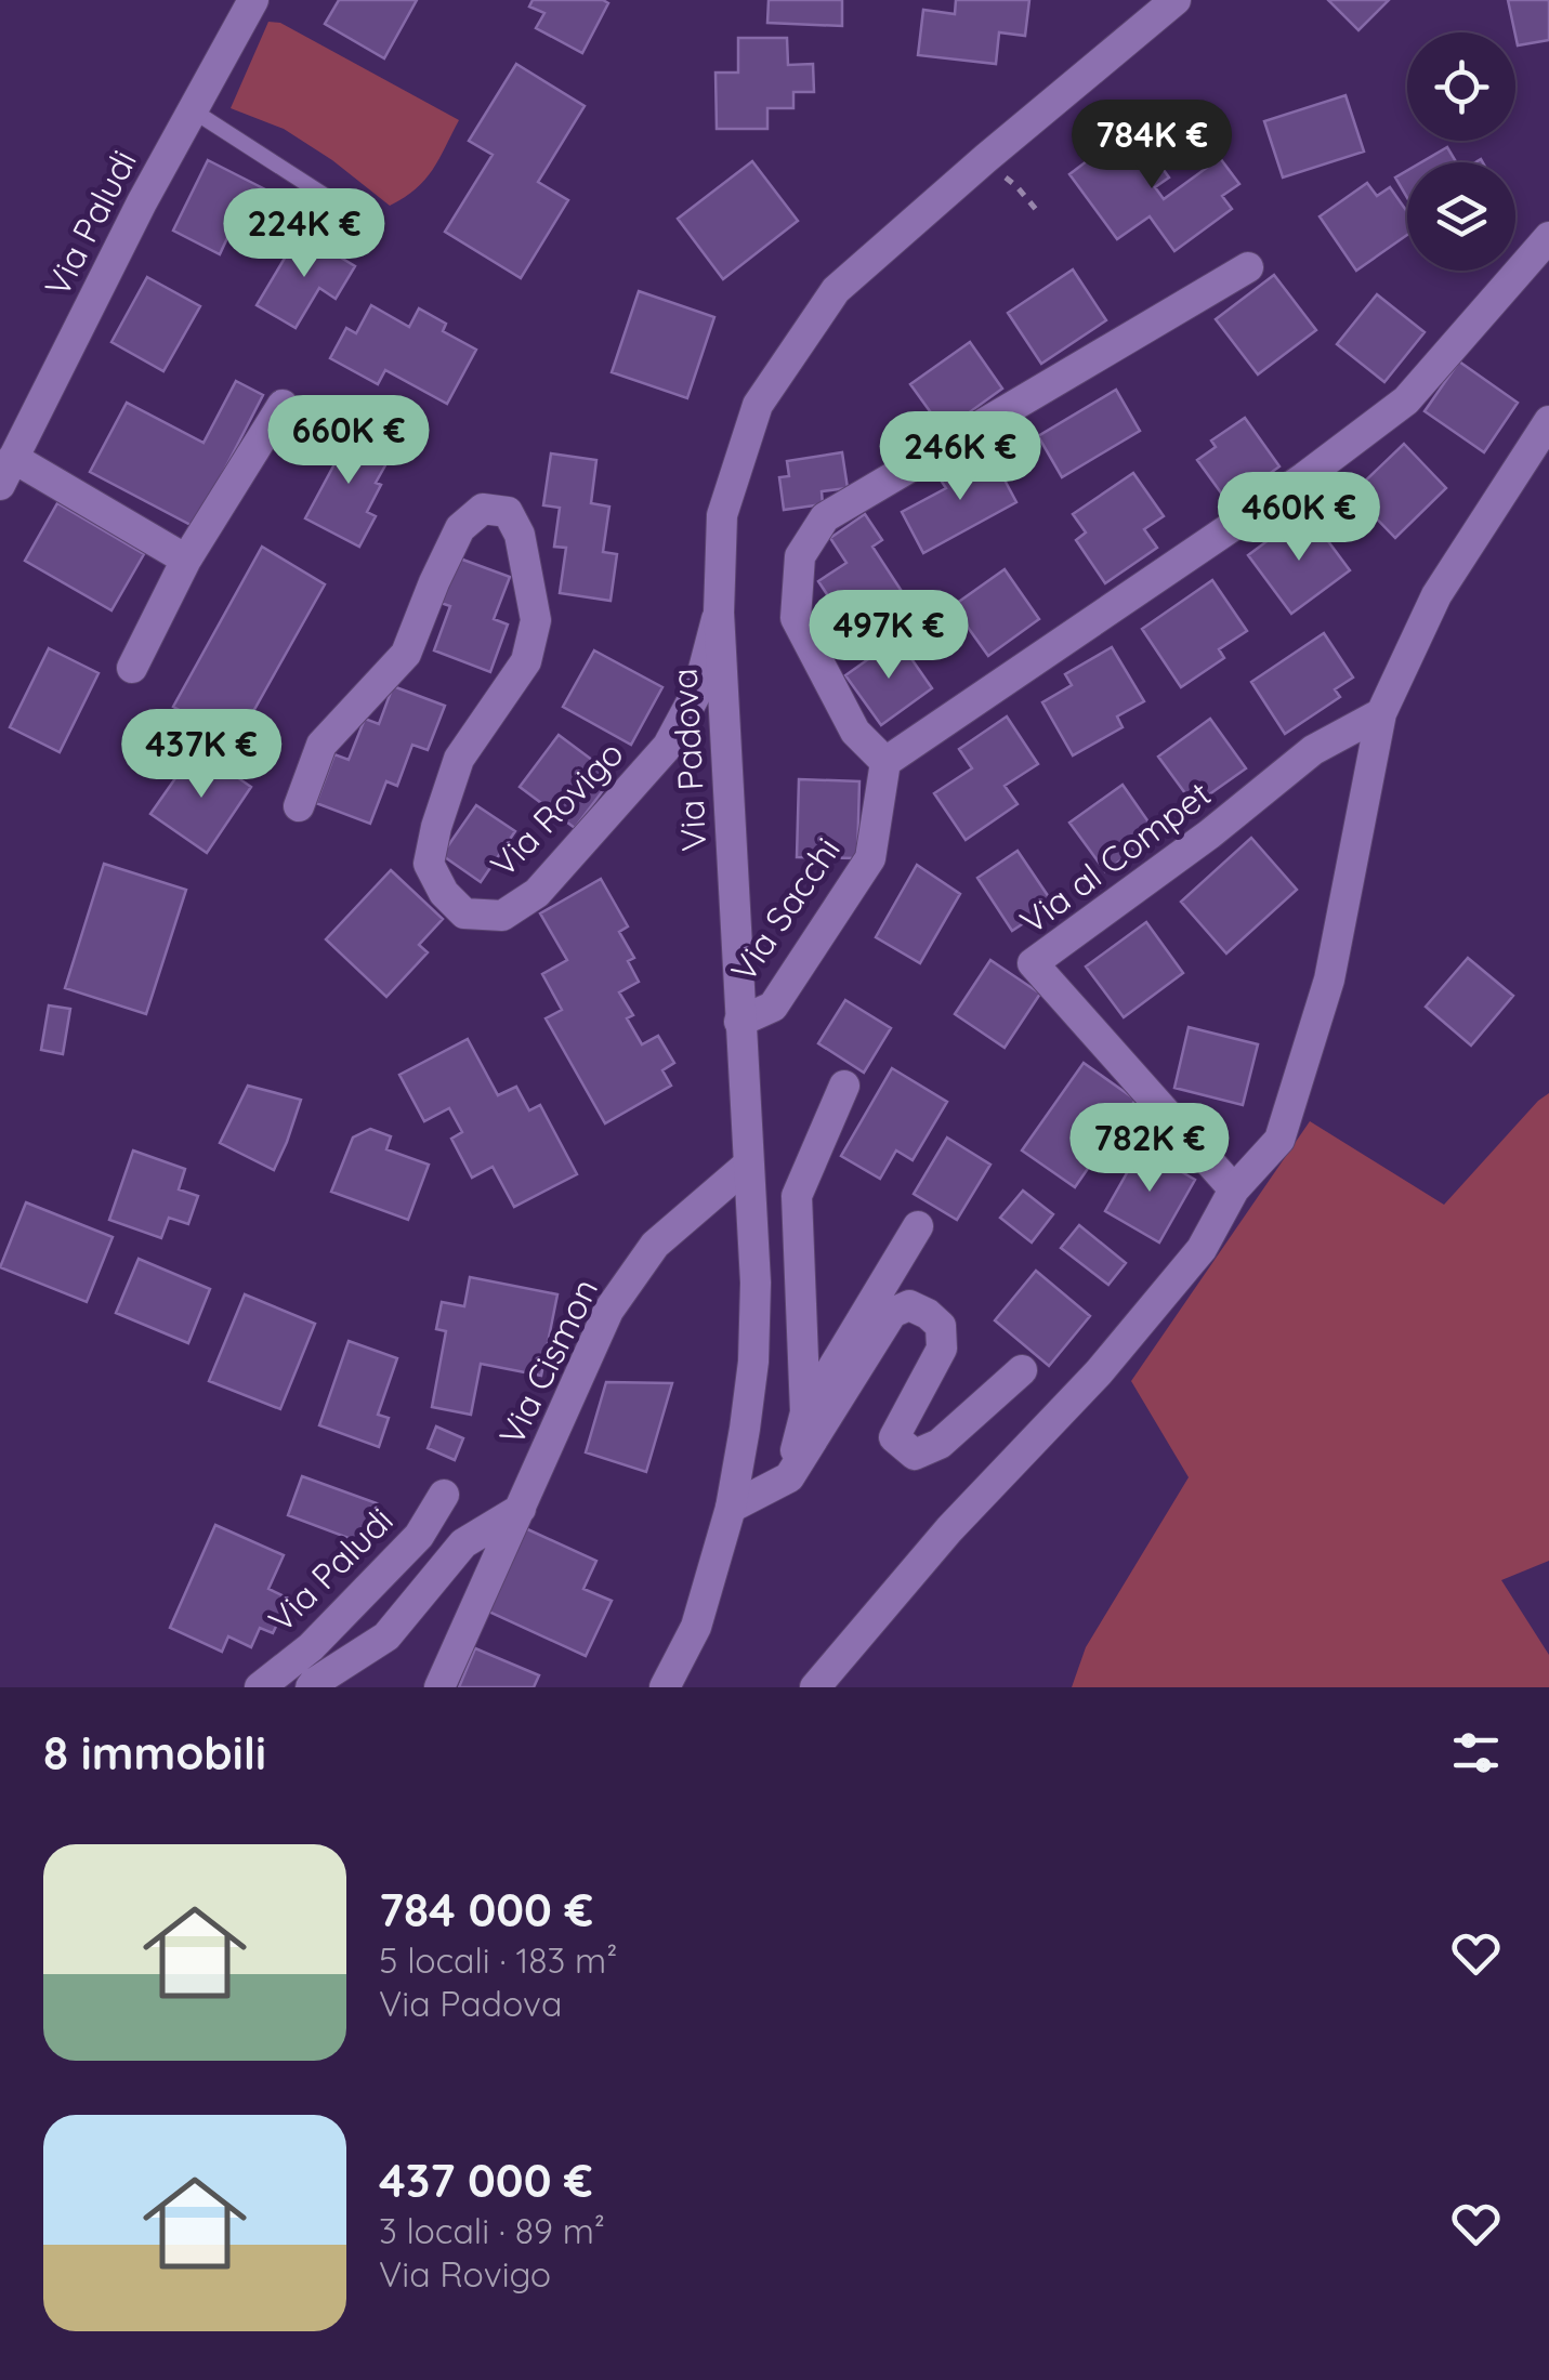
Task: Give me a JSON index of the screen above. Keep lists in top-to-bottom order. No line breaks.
{"streets":{"street":["Via Paludi","Via Padova","Via Rovigo","Via al Compet","Via Sacchi","Via Cismon"]},"crossings":[["Via Padova","Via Rovigo"],["Via Padova","Via Sacchi"],["Via Padova","Via Cismon"]],"page":{"price":["784K €","224K €","660K €","246K €","460K €","497K €","437K €","782K €"],"heading":"8 immobili","list":[{"name":"784 000 €","note":"5 locali · 183 m² · Via Padova"},{"name":"437 000 €","note":"3 locali · 89 m² · Via Rovigo"}]}}
